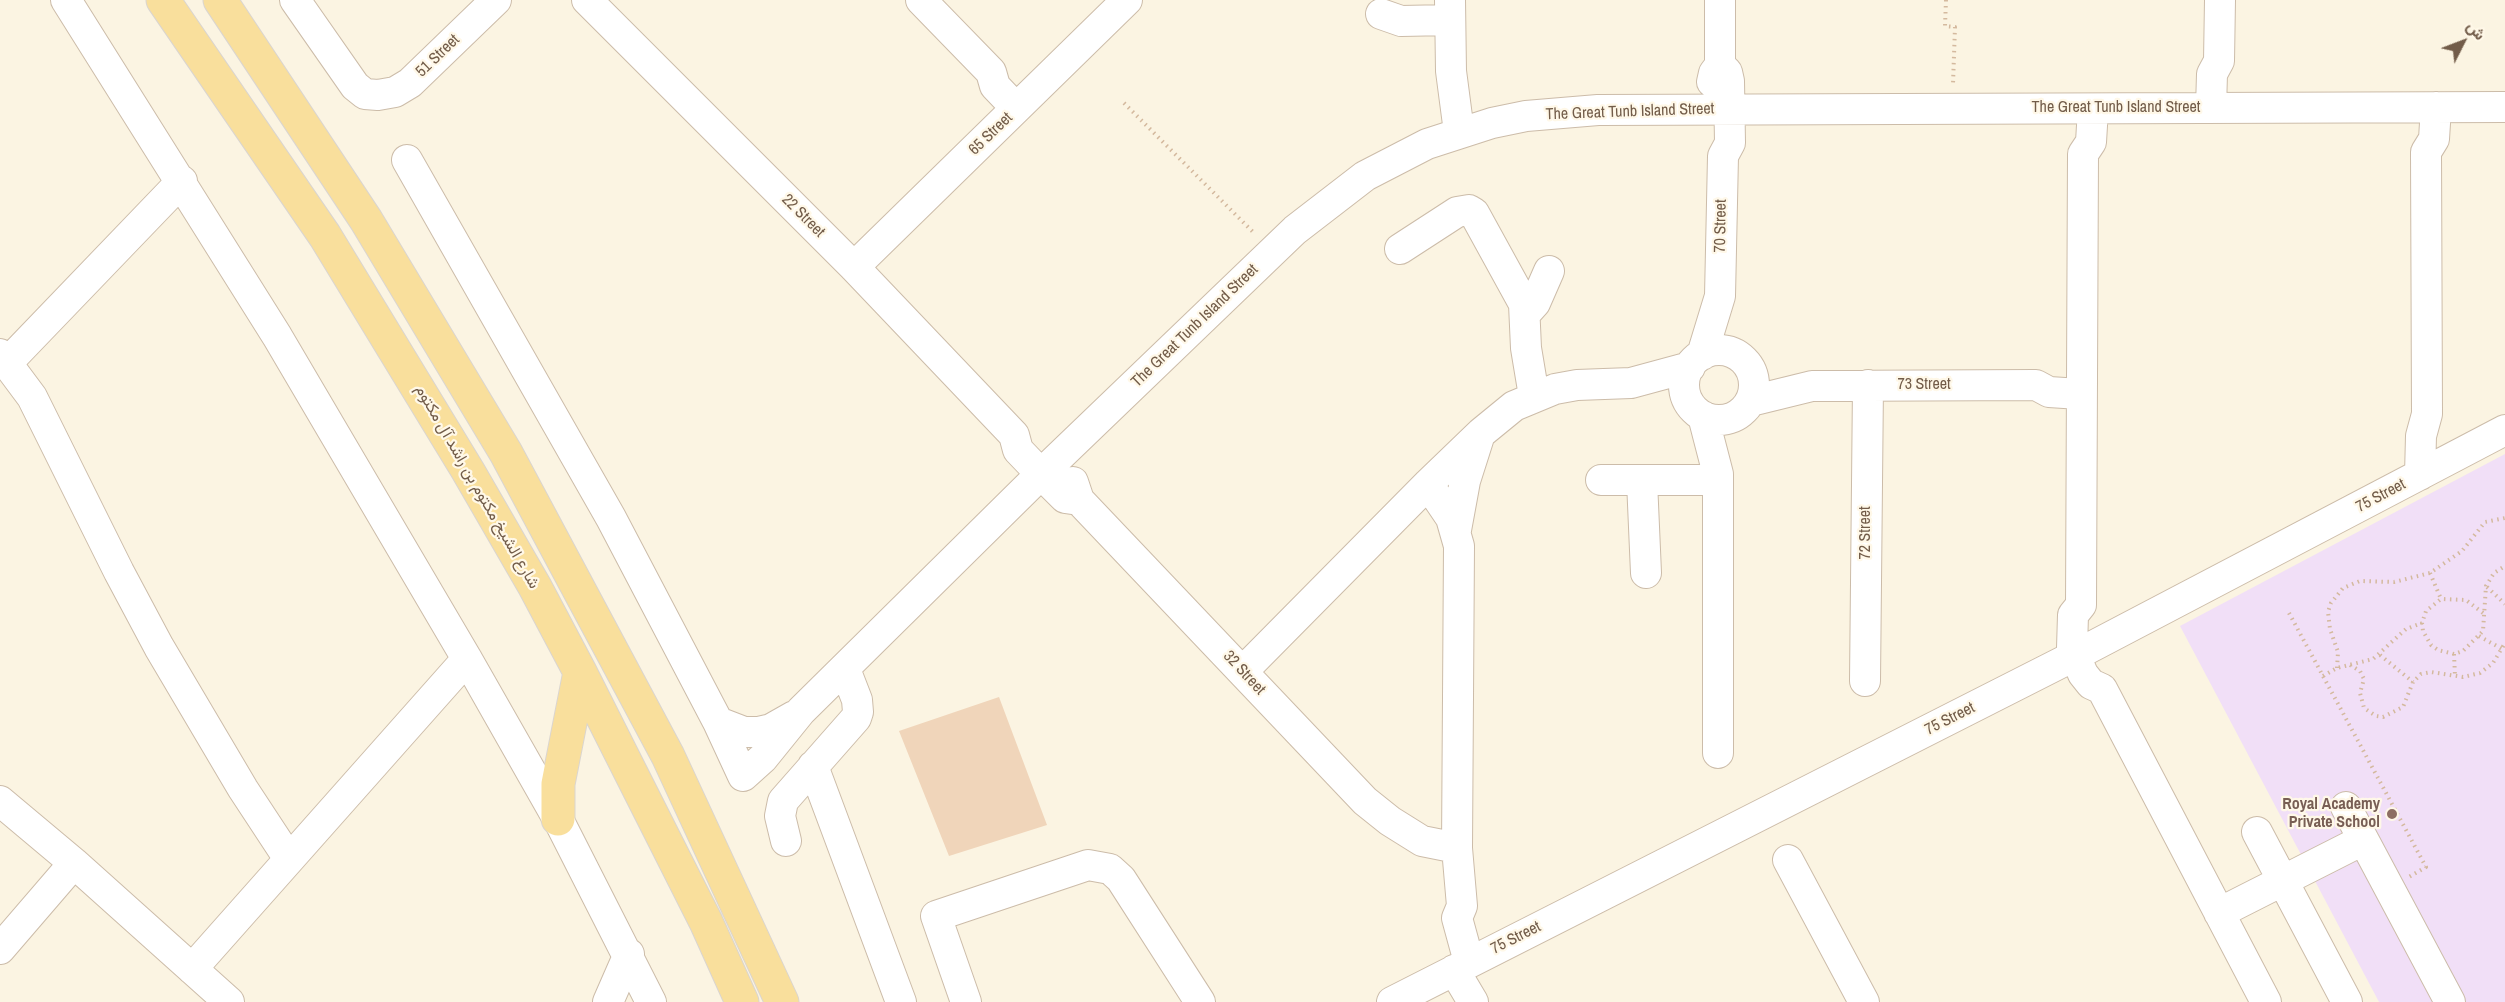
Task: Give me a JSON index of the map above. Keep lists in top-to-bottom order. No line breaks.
{"streets":{"main road":["شارع الشيخ مكتوم بن راشد آل مكتوم"],"street":["51 Street","The Great Tunb Island Street","65 Street","22 Street","70 Street","73 Street","75 Street","72 Street","32 Street"]},"crossings":[["The Great Tunb Island Street","22 Street"],["The Great Tunb Island Street","70 Street"],["The Great Tunb Island Street","32 Street"],["65 Street","22 Street"],["22 Street","32 Street"],["70 Street","73 Street"],["73 Street","72 Street"]],"places":["Royal Academy Private School"],"north":"top right"}
